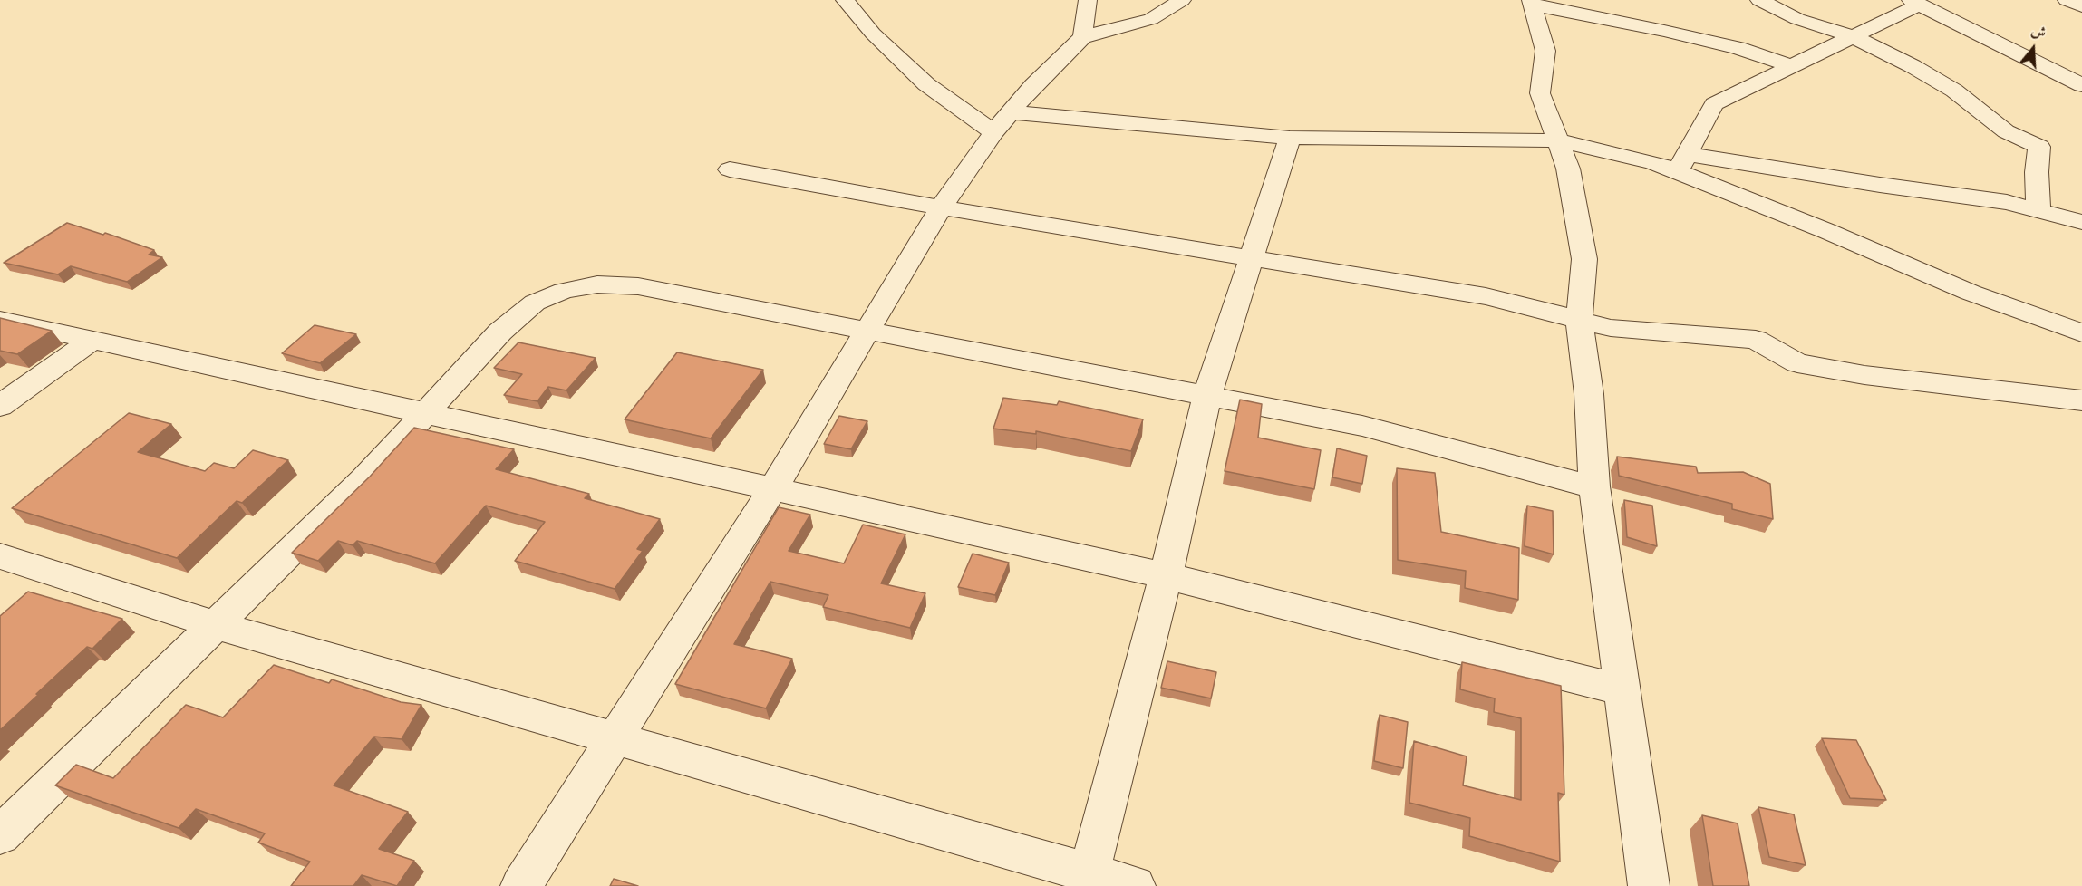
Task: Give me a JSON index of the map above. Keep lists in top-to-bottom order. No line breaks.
{"north":"top"}
